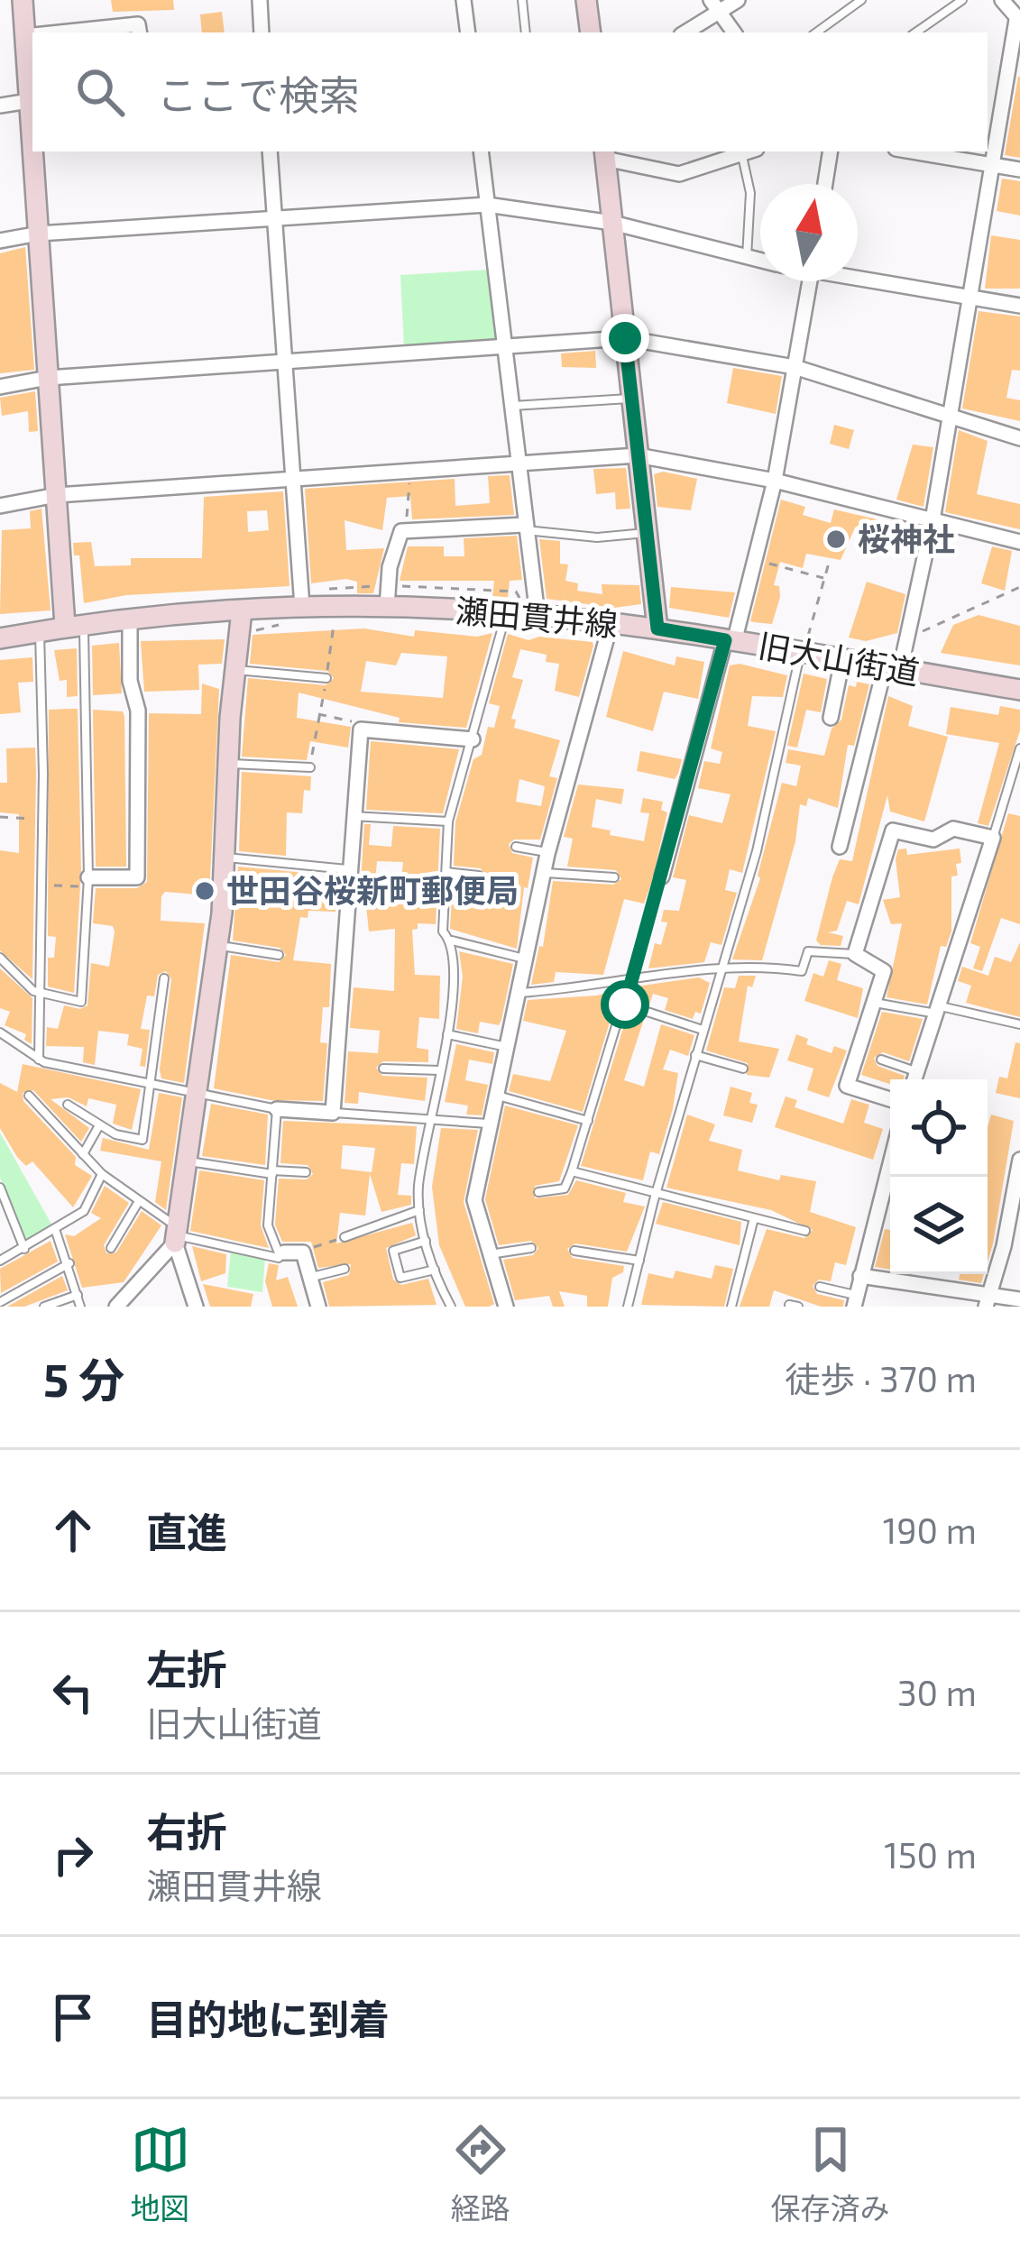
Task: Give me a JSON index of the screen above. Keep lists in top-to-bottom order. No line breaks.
{"streets":{"street":["瀬田貫井線","旧大山街道"]},"crossings":[["瀬田貫井線","旧大山街道"]],"places":["桜神社","世田谷桜新町郵便局"],"north":"top","page":{"search":"ここで検索","heading":["5 分","徒歩 · 370 m"],"list":[["直進","190 m"],["左折","旧大山街道","30 m"],["右折","瀬田貫井線","150 m"],"目的地に到着"],"nav":["地図","経路","保存済み"]}}
